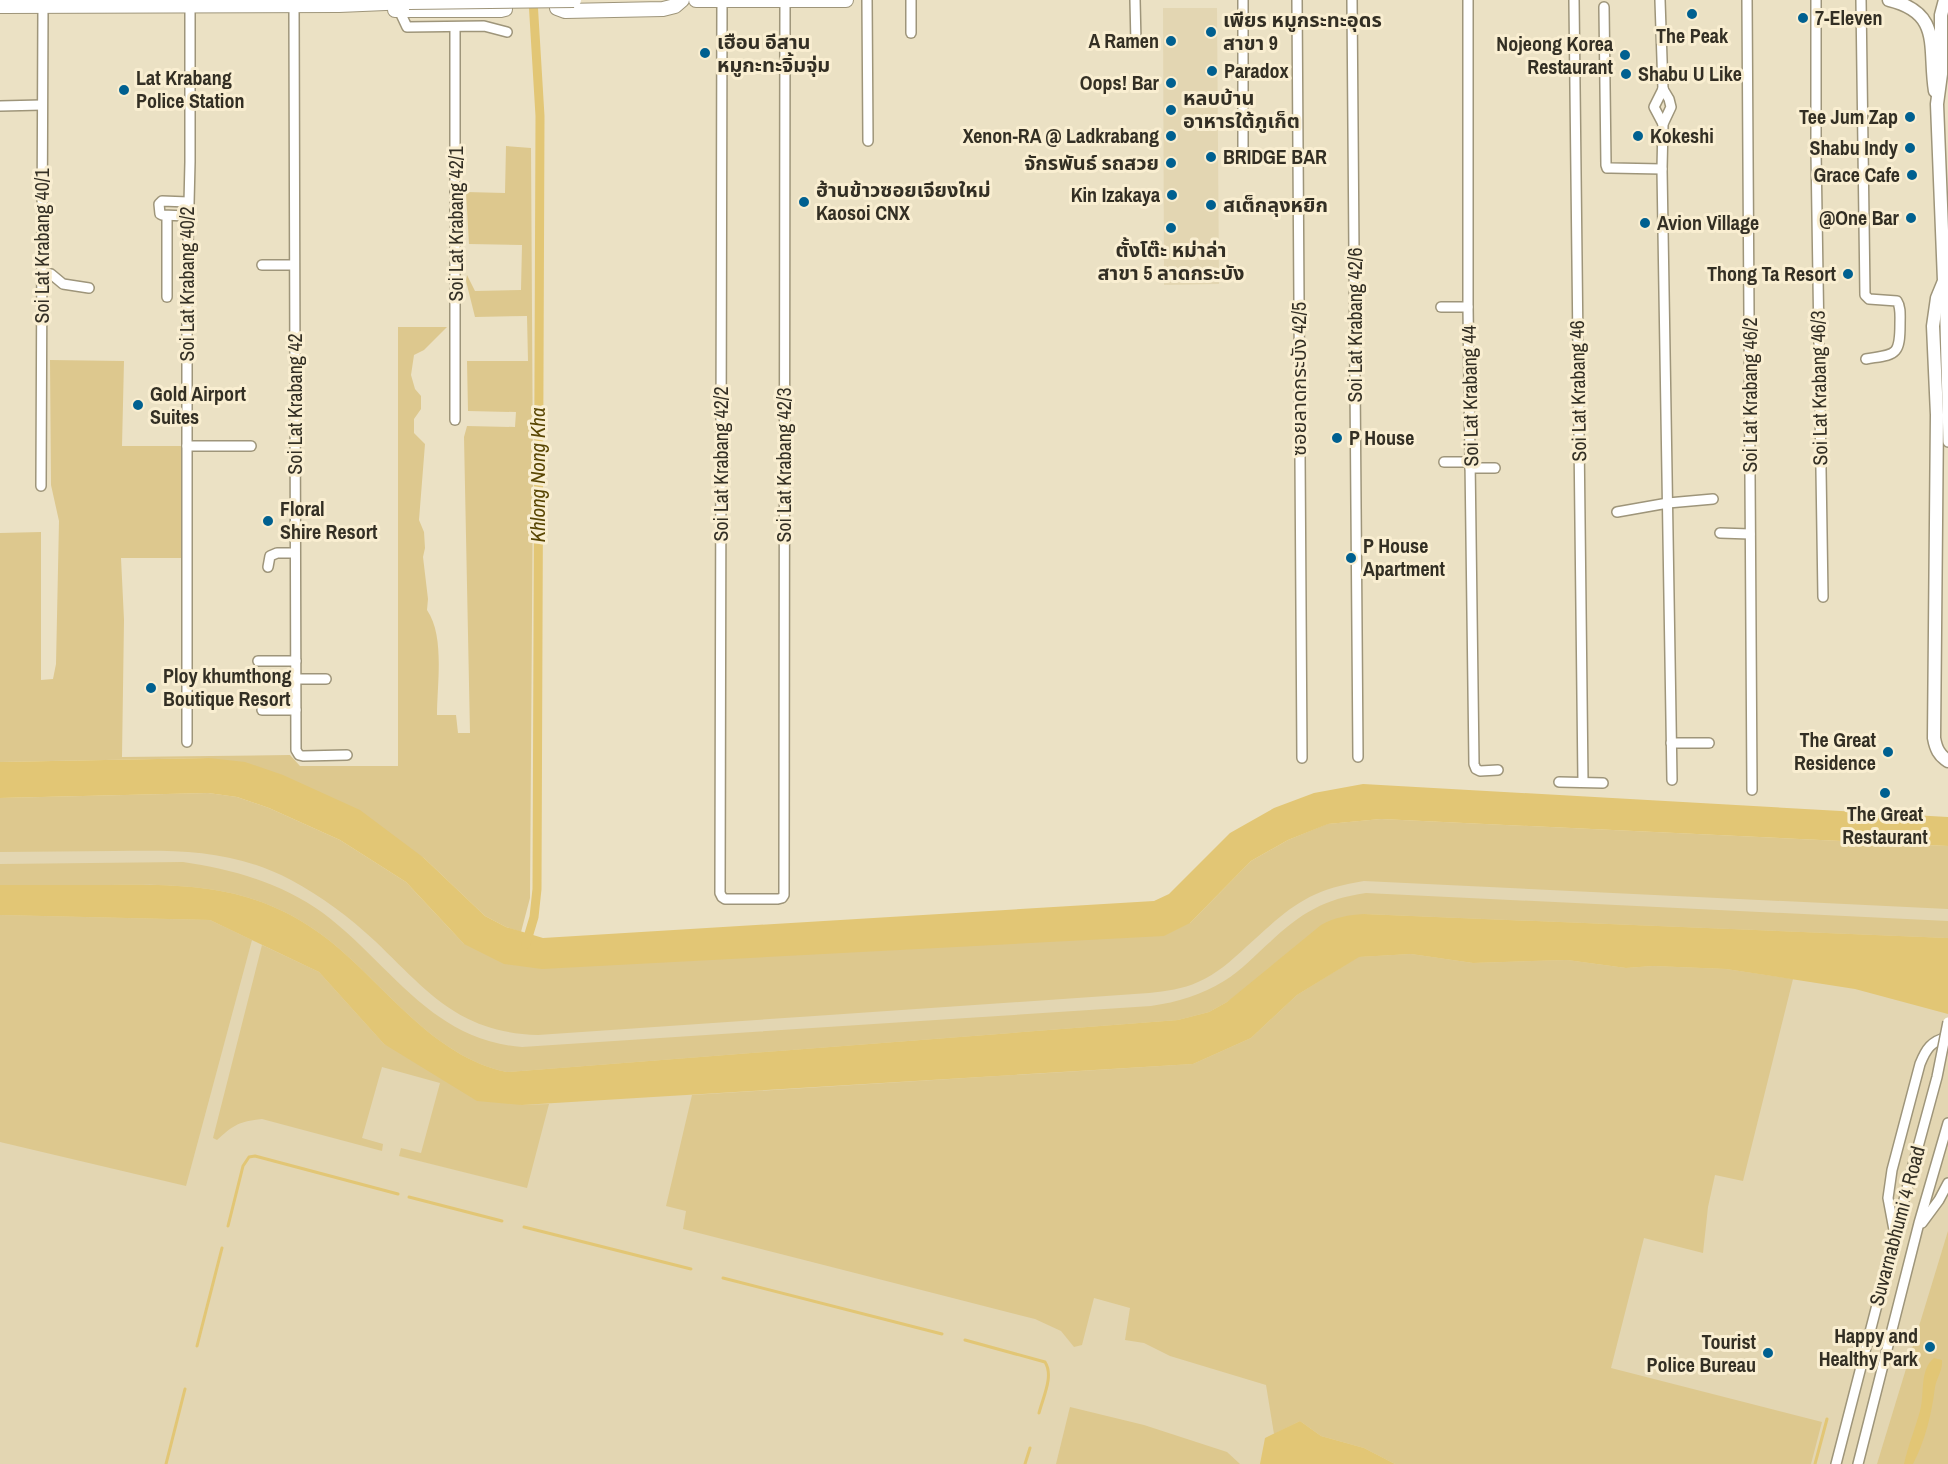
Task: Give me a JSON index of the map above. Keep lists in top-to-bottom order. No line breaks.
{"streets":{"street":["Soi Lat Krabang 42/1","Soi Lat Krabang 40/1","Soi Lat Krabang 40/2","Soi Lat Krabang 42/6","ซอยลาดกระบัง 42/5","Soi Lat Krabang 46/3","Soi Lat Krabang 46","Soi Lat Krabang 46/2","Soi Lat Krabang 44","Soi Lat Krabang 42","Soi Lat Krabang 42/2","Soi Lat Krabang 42/3","Suvarnabhumi 4 Road"]},"crossings":[["Soi Lat Krabang 42/2","Soi Lat Krabang 42/3"]],"water":["Khlong Nong Kha"],"places":["The Peak","7-Eleven","เพียร หมูกระทะอุดร สาขา 9","A Ramen","เฮือน อีสาน หมูกะทะจิ้มจุ่ม","Nojeong Korea Restaurant","Paradox","Shabu U Like","Oops! Bar","Lat Krabang Police Station","หลบบ้าน อาหารใต้ภูเก็ต","Tee Jum Zap","Xenon-RA @ Ladkrabang","Kokeshi","Shabu Indy","BRIDGE BAR","จักรพันธ์ รถสวย","Grace Cafe","Kin Izakaya","ฮ้านข้าวซอยเจียงใหม่ Kaosoi CNX","สเต็กลุงหยิก","@One Bar","Avion Village","ตั้งโต๊ะ หม่าล่า สาขา 5 ลาดกระบัง","Thong Ta Resort","Gold Airport Suites","P House","Floral Shire Resort","P House Apartment","Ploy khumthong Boutique Resort","The Great Residence","The Great Restaurant","Happy and Healthy Park","Tourist Police Bureau"]}
